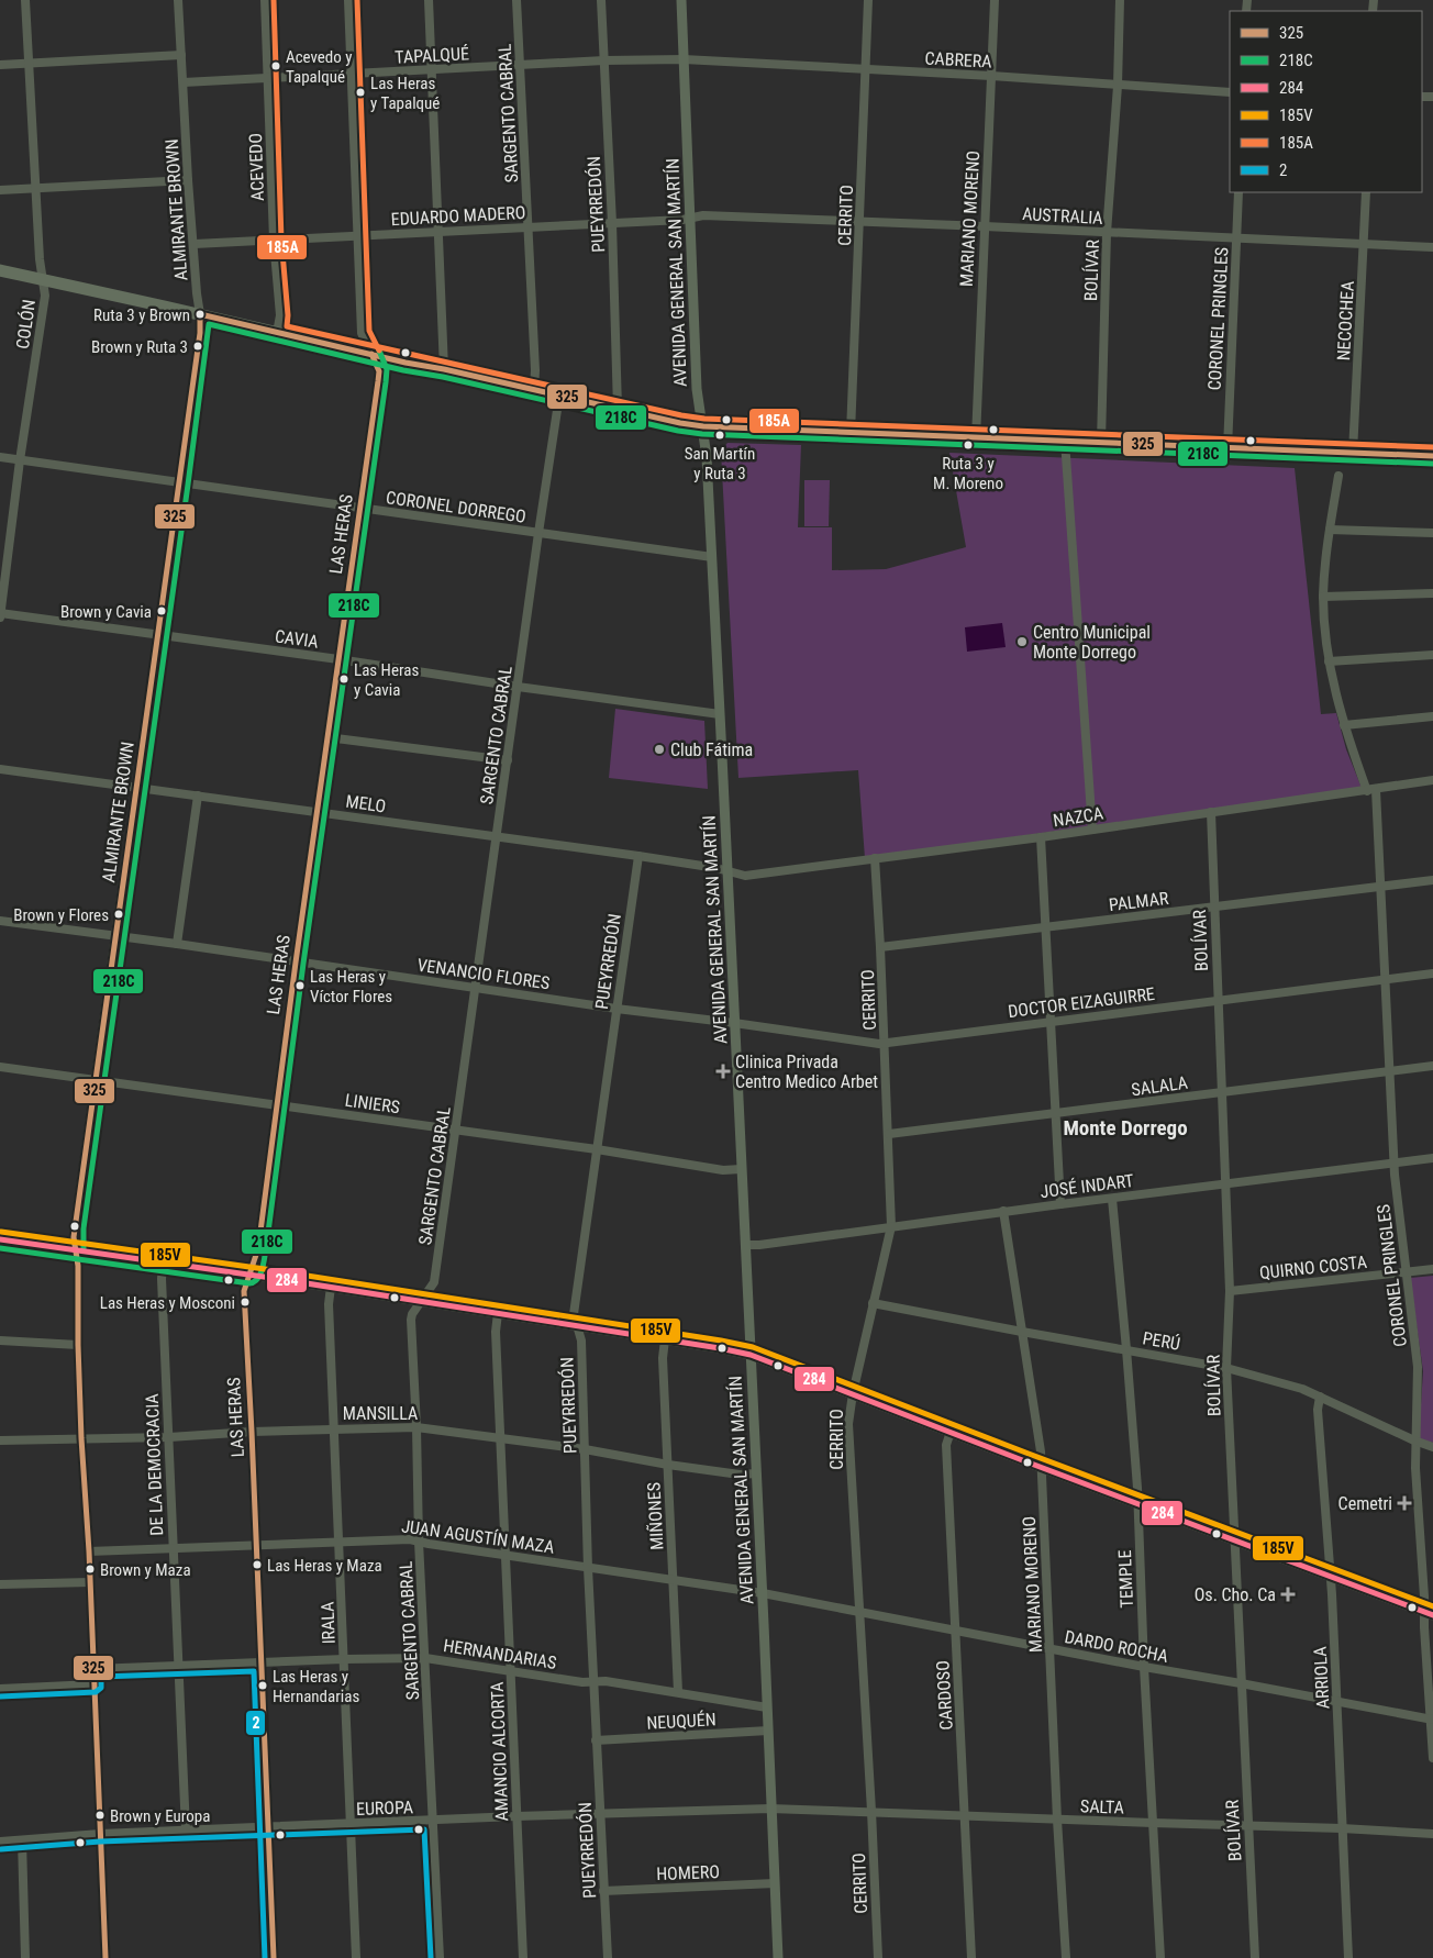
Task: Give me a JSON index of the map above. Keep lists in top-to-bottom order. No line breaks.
{"streets":{"main road":["AVENIDA GENERAL SAN MARTÍN"],"street":["TAPALQUÉ","CABRERA","SARGENTO CABRAL","ACEVEDO","PUEYRREDÓN","ALMIRANTE BROWN","EDUARDO MADERO","CERRITO","AUSTRALIA","MARIANO MORENO","BOLÍVAR","CORONEL PRINGLES","NECOCHEA","COLÓN","CORONEL DORREGO","LAS HERAS","CAVIA","MELO","NAZCA","PALMAR","VENANCIO FLORES","DOCTOR EIZAGUIRRE","SALALA","LINIERS","JOSÉ INDART","QUIRNO COSTA","PERÚ","MANSILLA","DE LA DEMOCRACIA","MIÑONES","JUAN AGUSTÍN MAZA","TEMPLE","IRALA","DARDO ROCHA","HERNANDARIAS","ARRIOLA","CARDOSO","NEUQUÉN","AMANCIO ALCORTA","SALTA","EUROPA","HOMERO"]},"crossings":[["TAPALQUÉ","CABRERA"],["TAPALQUÉ","SARGENTO CABRAL"],["TAPALQUÉ","ACEVEDO"],["TAPALQUÉ","PUEYRREDÓN"],["TAPALQUÉ","ALMIRANTE BROWN"],["TAPALQUÉ","AVENIDA GENERAL SAN MARTÍN"],["TAPALQUÉ","LAS HERAS"],["CABRERA","CERRITO"],["CABRERA","MARIANO MORENO"],["CABRERA","BOLÍVAR"],["CABRERA","AVENIDA GENERAL SAN MARTÍN"],["SARGENTO CABRAL","EDUARDO MADERO"],["SARGENTO CABRAL","CORONEL DORREGO"],["SARGENTO CABRAL","CAVIA"],["SARGENTO CABRAL","MELO"],["SARGENTO CABRAL","VENANCIO FLORES"],["SARGENTO CABRAL","LINIERS"],["SARGENTO CABRAL","MANSILLA"],["SARGENTO CABRAL","JUAN AGUSTÍN MAZA"],["SARGENTO CABRAL","HERNANDARIAS"],["SARGENTO CABRAL","EUROPA"],["ACEVEDO","EDUARDO MADERO"],["PUEYRREDÓN","EDUARDO MADERO"],["PUEYRREDÓN","MELO"],["PUEYRREDÓN","VENANCIO FLORES"],["PUEYRREDÓN","LINIERS"],["PUEYRREDÓN","MANSILLA"],["PUEYRREDÓN","JUAN AGUSTÍN MAZA"],["PUEYRREDÓN","HERNANDARIAS"],["PUEYRREDÓN","NEUQUÉN"],["PUEYRREDÓN","EUROPA"],["PUEYRREDÓN","HOMERO"],["ALMIRANTE BROWN","EDUARDO MADERO"],["ALMIRANTE BROWN","CORONEL DORREGO"],["ALMIRANTE BROWN","CAVIA"],["ALMIRANTE BROWN","MELO"],["ALMIRANTE BROWN","VENANCIO FLORES"],["ALMIRANTE BROWN","LINIERS"],["ALMIRANTE BROWN","MANSILLA"],["ALMIRANTE BROWN","JUAN AGUSTÍN MAZA"],["ALMIRANTE BROWN","HERNANDARIAS"],["ALMIRANTE BROWN","EUROPA"],["EDUARDO MADERO","AUSTRALIA"],["EDUARDO MADERO","AVENIDA GENERAL SAN MARTÍN"],["EDUARDO MADERO","LAS HERAS"],["CERRITO","AUSTRALIA"],["CERRITO","NAZCA"],["CERRITO","PALMAR"],["CERRITO","DOCTOR EIZAGUIRRE"],["CERRITO","SALALA"],["CERRITO","JOSÉ INDART"],["CERRITO","PERÚ"],["CERRITO","DARDO ROCHA"],["CERRITO","SALTA"],["AUSTRALIA","MARIANO MORENO"],["AUSTRALIA","BOLÍVAR"],["AUSTRALIA","AVENIDA GENERAL SAN MARTÍN"],["AUSTRALIA","CORONEL PRINGLES"],["AUSTRALIA","NECOCHEA"],["MARIANO MORENO","JOSÉ INDART"],["MARIANO MORENO","PERÚ"],["MARIANO MORENO","DARDO ROCHA"],["MARIANO MORENO","SALTA"],["BOLÍVAR","NAZCA"],["BOLÍVAR","PALMAR"],["BOLÍVAR","DOCTOR EIZAGUIRRE"],["BOLÍVAR","SALALA"],["BOLÍVAR","JOSÉ INDART"],["BOLÍVAR","QUIRNO COSTA"],["BOLÍVAR","PERÚ"],["BOLÍVAR","DARDO ROCHA"],["BOLÍVAR","SALTA"],["AVENIDA GENERAL SAN MARTÍN","CORONEL DORREGO"],["AVENIDA GENERAL SAN MARTÍN","CAVIA"],["AVENIDA GENERAL SAN MARTÍN","MELO"],["AVENIDA GENERAL SAN MARTÍN","NAZCA"],["AVENIDA GENERAL SAN MARTÍN","VENANCIO FLORES"],["AVENIDA GENERAL SAN MARTÍN","DOCTOR EIZAGUIRRE"],["AVENIDA GENERAL SAN MARTÍN","LINIERS"],["AVENIDA GENERAL SAN MARTÍN","JOSÉ INDART"],["AVENIDA GENERAL SAN MARTÍN","MANSILLA"],["AVENIDA GENERAL SAN MARTÍN","JUAN AGUSTÍN MAZA"],["AVENIDA GENERAL SAN MARTÍN","DARDO ROCHA"],["AVENIDA GENERAL SAN MARTÍN","HERNANDARIAS"],["AVENIDA GENERAL SAN MARTÍN","NEUQUÉN"],["AVENIDA GENERAL SAN MARTÍN","SALTA"],["AVENIDA GENERAL SAN MARTÍN","EUROPA"],["AVENIDA GENERAL SAN MARTÍN","HOMERO"],["CORONEL PRINGLES","NAZCA"],["CORONEL PRINGLES","PALMAR"],["CORONEL PRINGLES","DOCTOR EIZAGUIRRE"],["CORONEL PRINGLES","SALALA"],["CORONEL PRINGLES","JOSÉ INDART"],["CORONEL PRINGLES","QUIRNO COSTA"],["CORONEL PRINGLES","PERÚ"],["CORONEL PRINGLES","DARDO ROCHA"],["COLÓN","CORONEL DORREGO"],["COLÓN","CAVIA"],["CORONEL DORREGO","LAS HERAS"],["LAS HERAS","CAVIA"],["LAS HERAS","MELO"],["LAS HERAS","VENANCIO FLORES"],["LAS HERAS","LINIERS"],["LAS HERAS","MANSILLA"],["LAS HERAS","JUAN AGUSTÍN MAZA"],["LAS HERAS","HERNANDARIAS"],["LAS HERAS","EUROPA"],["MELO","NAZCA"],["VENANCIO FLORES","DOCTOR EIZAGUIRRE"],["JOSÉ INDART","TEMPLE"],["PERÚ","TEMPLE"],["PERÚ","ARRIOLA"],["MANSILLA","DE LA DEMOCRACIA"],["MANSILLA","MIÑONES"],["MANSILLA","IRALA"],["MANSILLA","AMANCIO ALCORTA"],["DE LA DEMOCRACIA","JUAN AGUSTÍN MAZA"],["DE LA DEMOCRACIA","HERNANDARIAS"],["DE LA DEMOCRACIA","EUROPA"],["MIÑONES","JUAN AGUSTÍN MAZA"],["MIÑONES","HERNANDARIAS"],["JUAN AGUSTÍN MAZA","IRALA"],["JUAN AGUSTÍN MAZA","DARDO ROCHA"],["JUAN AGUSTÍN MAZA","AMANCIO ALCORTA"],["TEMPLE","DARDO ROCHA"],["TEMPLE","SALTA"],["IRALA","HERNANDARIAS"],["IRALA","EUROPA"],["DARDO ROCHA","ARRIOLA"],["DARDO ROCHA","CARDOSO"],["HERNANDARIAS","AMANCIO ALCORTA"],["ARRIOLA","SALTA"],["CARDOSO","SALTA"],["AMANCIO ALCORTA","EUROPA"],["SALTA","EUROPA"]],"districts":["Monte Dorrego"],"places":{"other":["Acevedo y Tapalqué","Las Heras y Tapalqué","Ruta 3 y Brown","Brown y Ruta 3","San Martín y Ruta 3","Ruta 3 y M. Moreno","Brown y Cavia","Centro Municipal Monte Dorrego","Las Heras y Cavia","Club Fátima","Brown y Flores","Las Heras y Víctor Flores","Las Heras y Mosconi","Las Heras y Maza","Brown y Maza","Las Heras y Hernandarias","Brown y Europa"],"health":["Clinica Privada Centro Medico Arbet","Cemetri","Os. Cho. Ca"]},"lines":["transit line 185A","transit line 325","transit line 218C","transit line 185V","transit line 284","transit line 2"],"legend":["325","218C","284","185V","185A","2"]}
